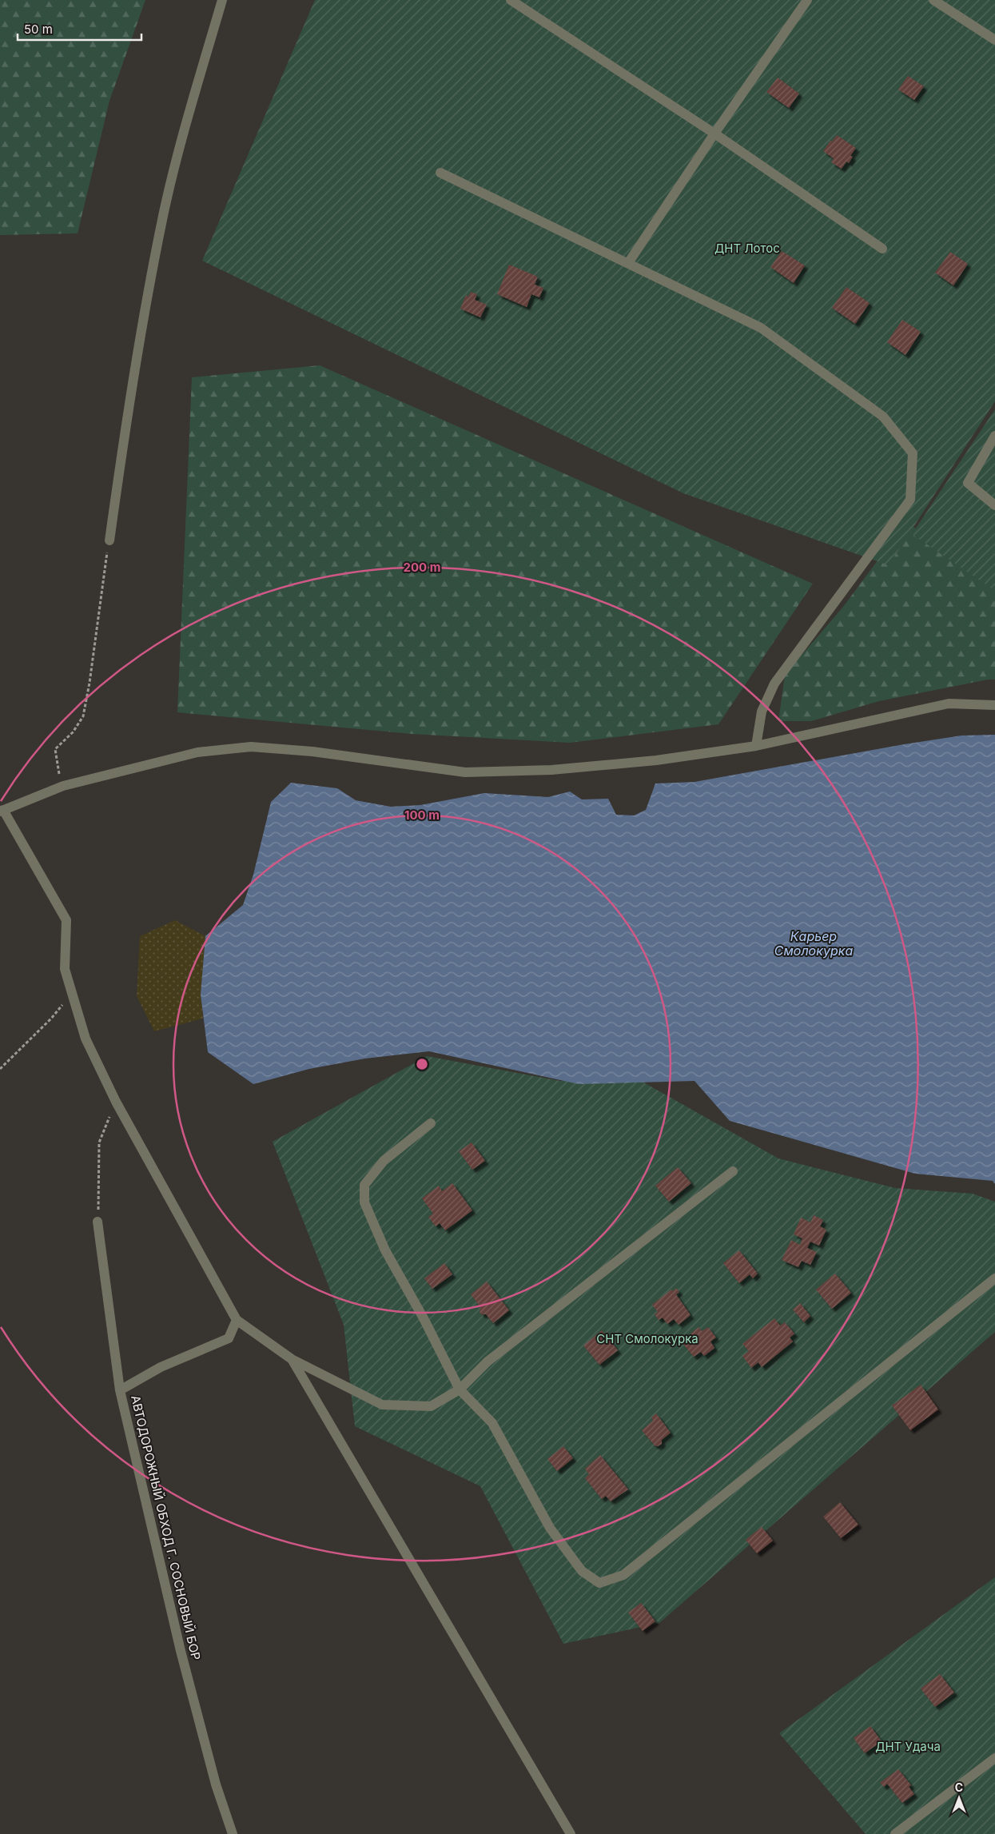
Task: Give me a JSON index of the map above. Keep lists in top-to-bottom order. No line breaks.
{"streets":{"street":["АВТОДОРОЖНЫЙ ОБХОД Г. СОСНОВЫЙ БОР"]},"water":["Карьер Смолокурка"],"parks":["ДНТ Лотос","СНТ Смолокурка","ДНТ Удача"],"scale_bar":"50 m","north":"top","rings":["200 m","100 m"]}
